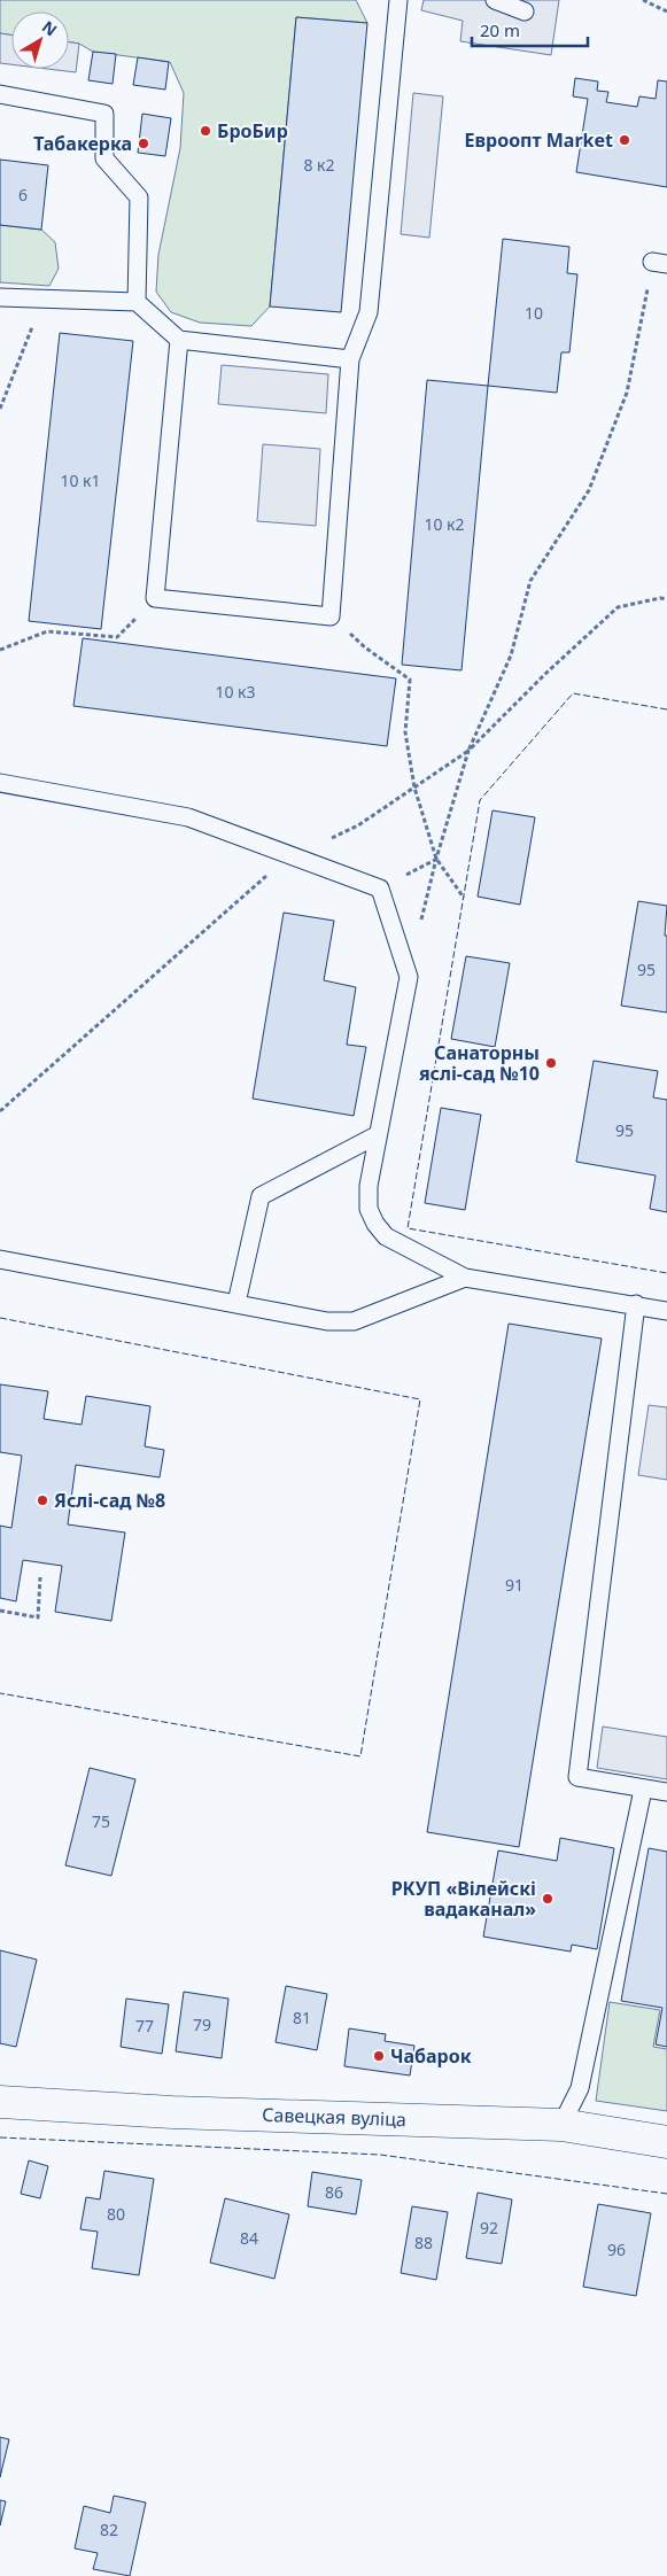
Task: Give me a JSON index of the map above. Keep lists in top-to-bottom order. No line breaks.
{"streets":{"street":["Савецкая вуліца"]},"places":["БроБир","Евроопт Market","Табакерка","Санаторны яслі-сад №10","Яслі-сад №8","РКУП «Вілейскі вадаканал»","Чабарок"],"house_numbers":["8 к2","6","10","10 к1","10 к2","10 к3","95","95","91","75","81","79","77","86","80","92","84","88","96","82"],"scale_bar":"20 m","north":"top right"}
